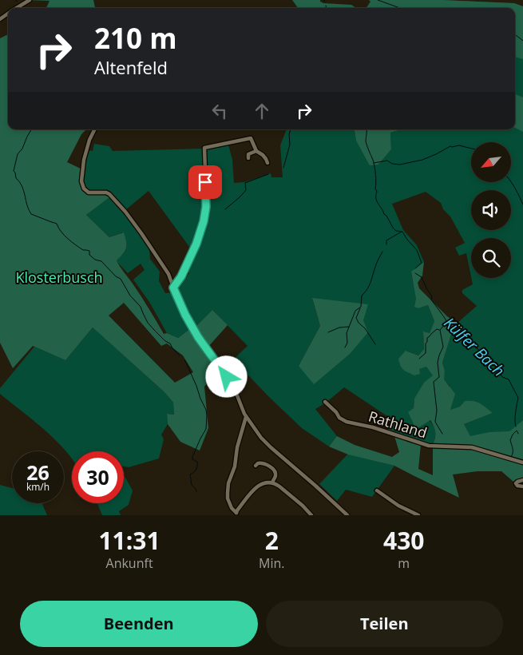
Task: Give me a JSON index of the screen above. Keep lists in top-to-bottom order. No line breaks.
{"streets":{"street":["Rathland"]},"water":["Külfer Bach"],"parks":["Klosterbusch"],"north":"bottom left","page":{"turn":["210 m","Altenfeld"],"speed":"26 km/h","limit":"30","eta":["11:31","Ankunft","2","Min.","430","m"],"buttons":["Beenden","Teilen"]}}
